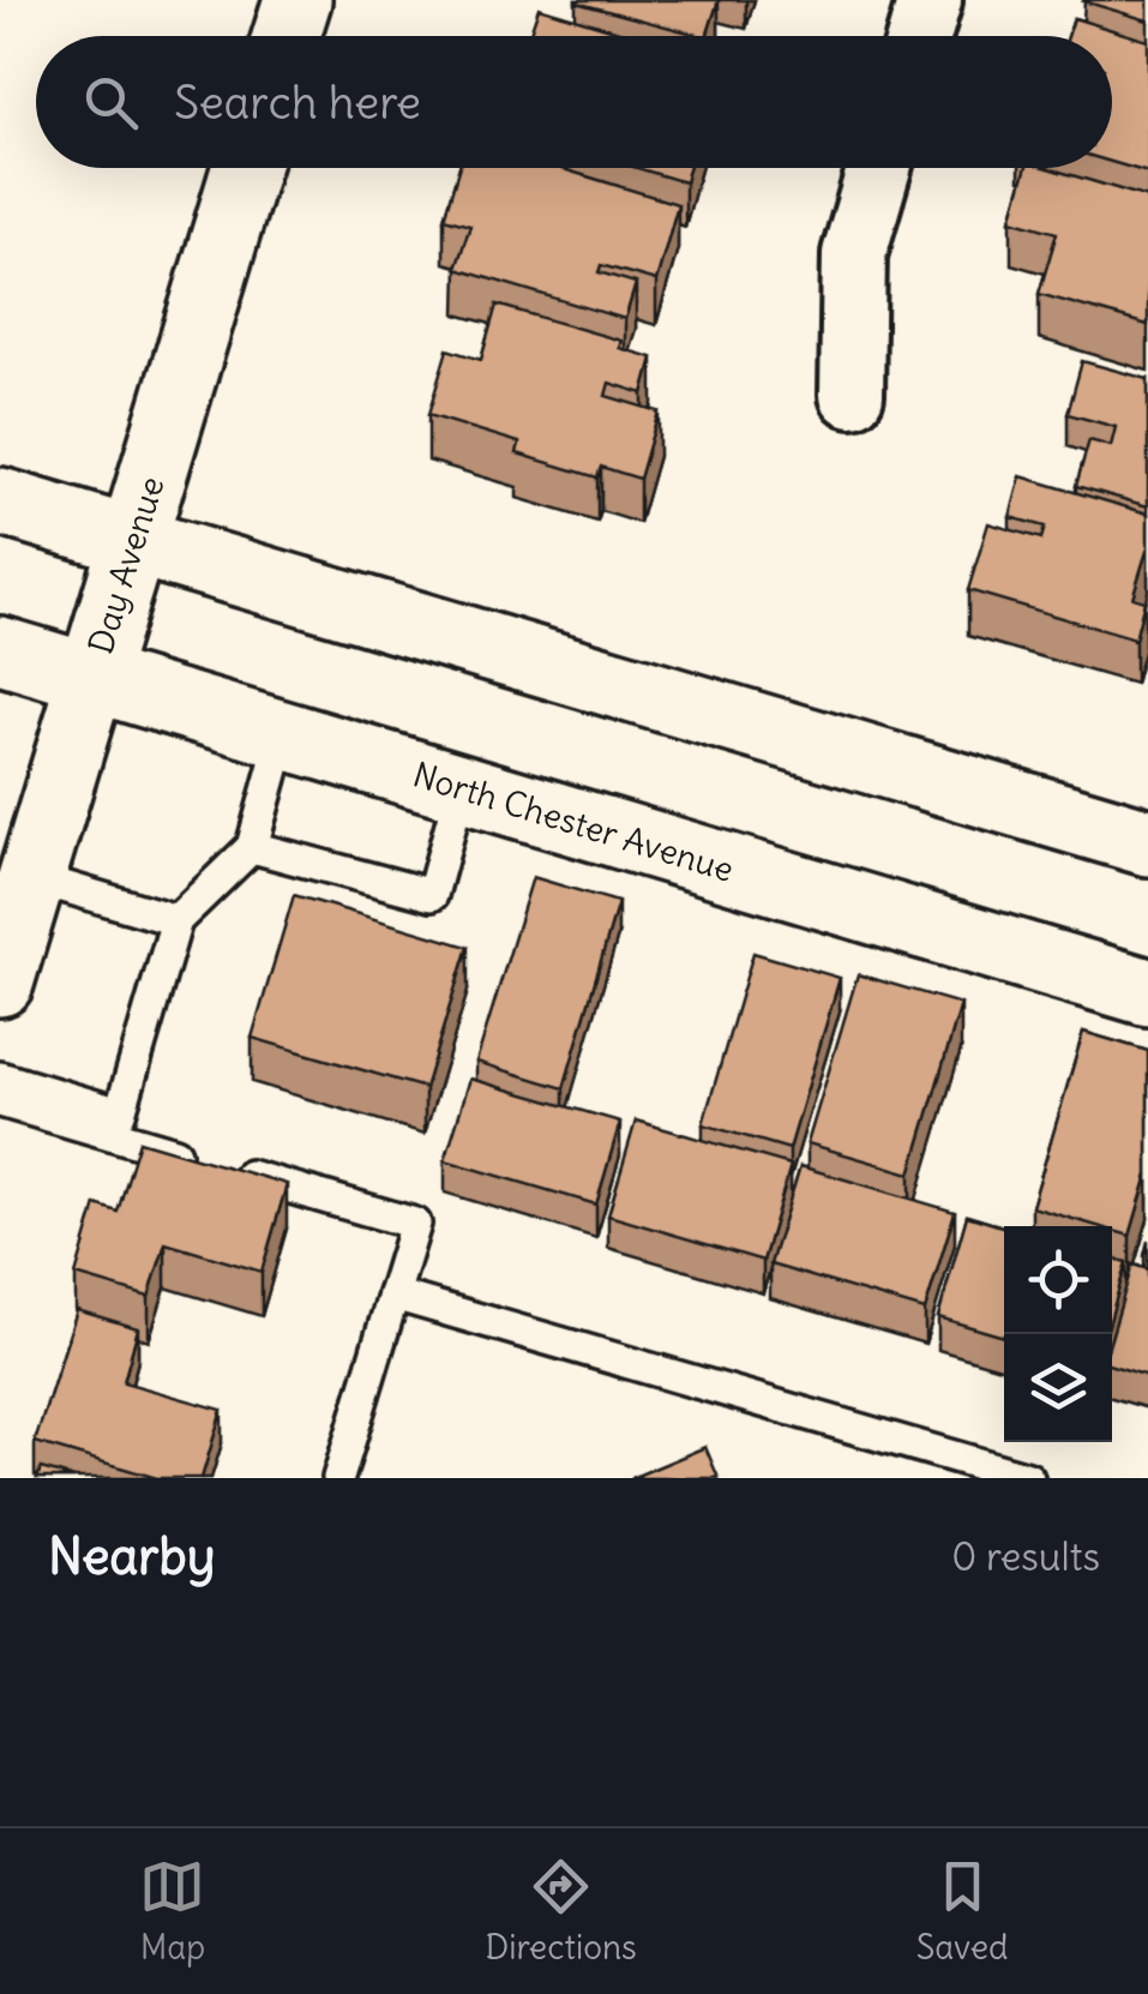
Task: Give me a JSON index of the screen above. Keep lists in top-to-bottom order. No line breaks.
{"streets":{"main road":["Day Avenue","North Chester Avenue"]},"crossings":[["Day Avenue","North Chester Avenue"]],"page":{"search":"Search here","heading":["Nearby","0 results"],"nav":["Map","Directions","Saved"]}}
